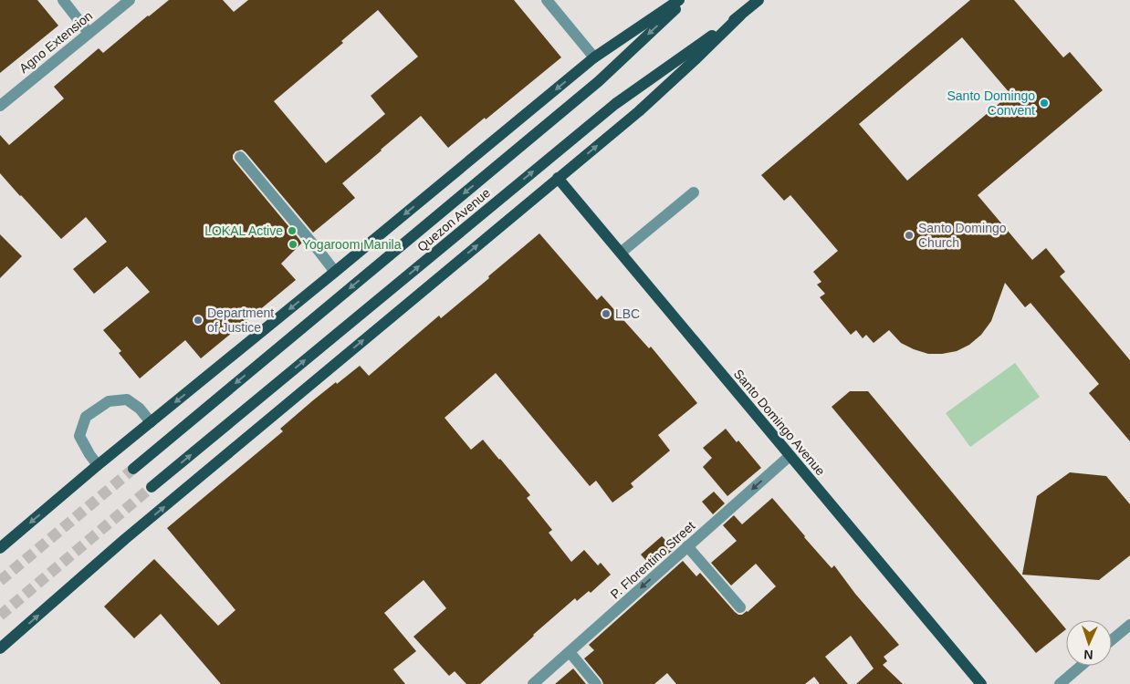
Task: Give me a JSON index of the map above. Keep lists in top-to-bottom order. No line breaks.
{"streets":{"main road":["Quezon Avenue","Santo Domingo Avenue"],"street":["Agno Extension","P. Florentino Street"]},"crossings":[["Santo Domingo Avenue","P. Florentino Street"]],"one_way":["P. Florentino Street"],"places":["Santo Domingo Convent","LOKAL Active","Santo Domingo Church","Yogaroom Manila","LBC","Department of Justice"],"north":"bottom"}
